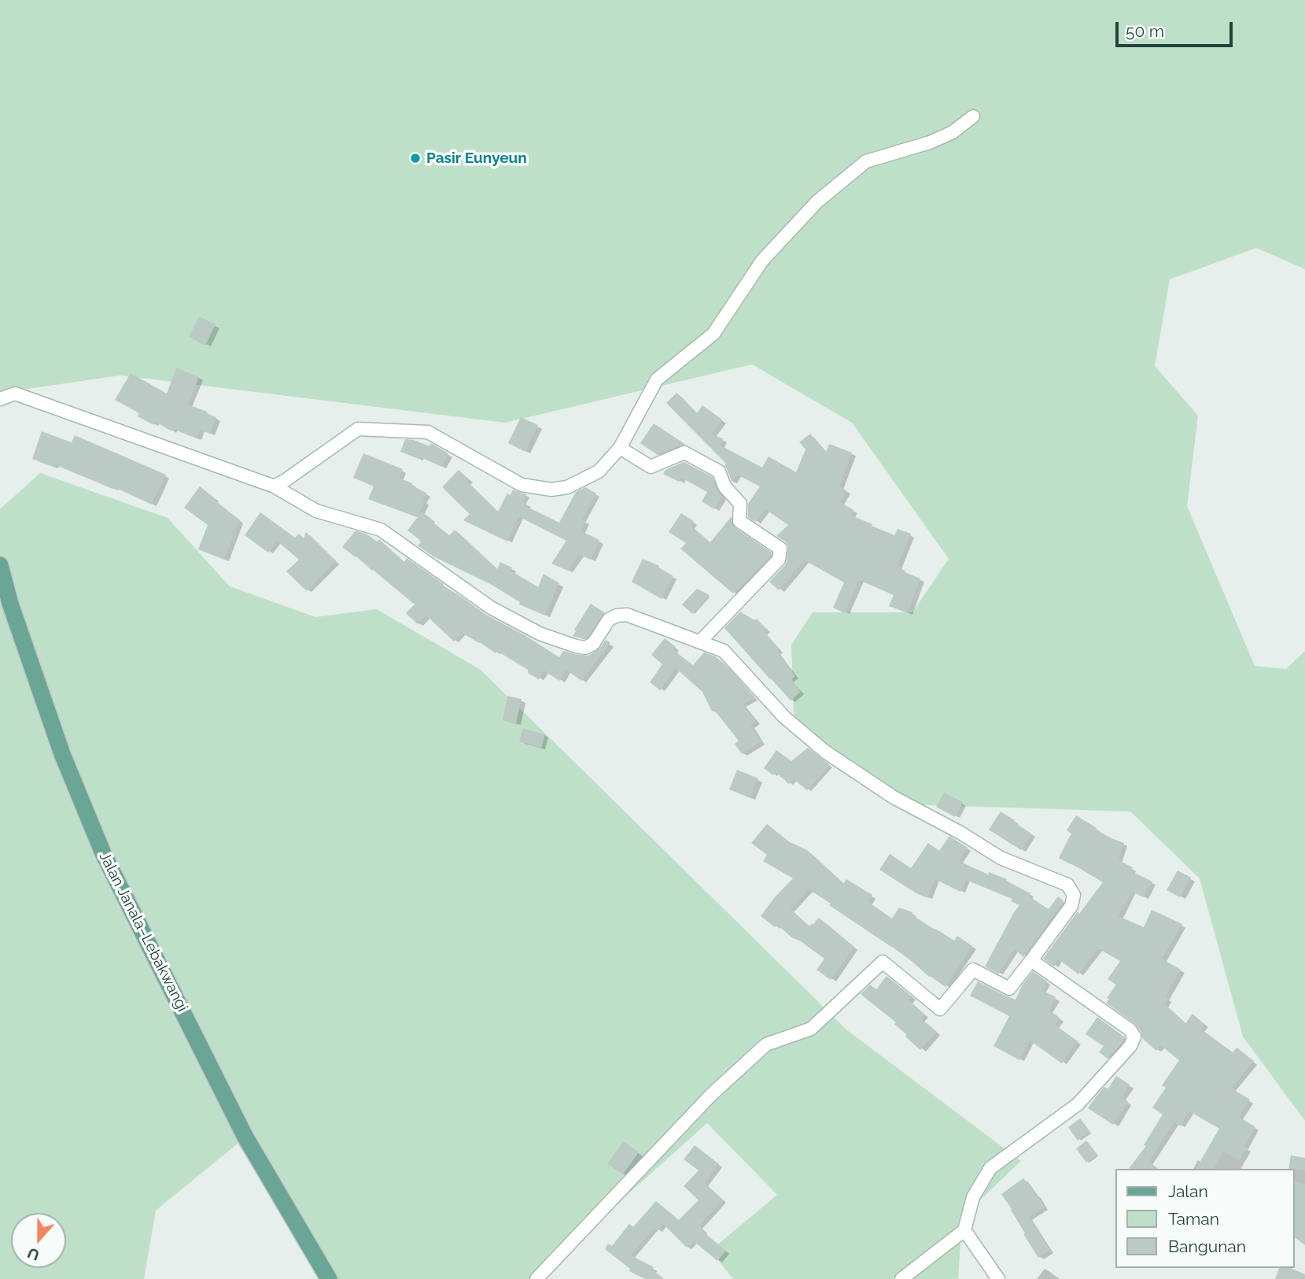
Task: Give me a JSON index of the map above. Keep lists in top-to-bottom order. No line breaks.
{"streets":{"main road":["Jalan Janala–Lebakwangi"]},"places":["Pasir Eunyeun"],"legend":["Jalan","Taman","Bangunan"],"scale_bar":"50 m","north":"bottom"}
